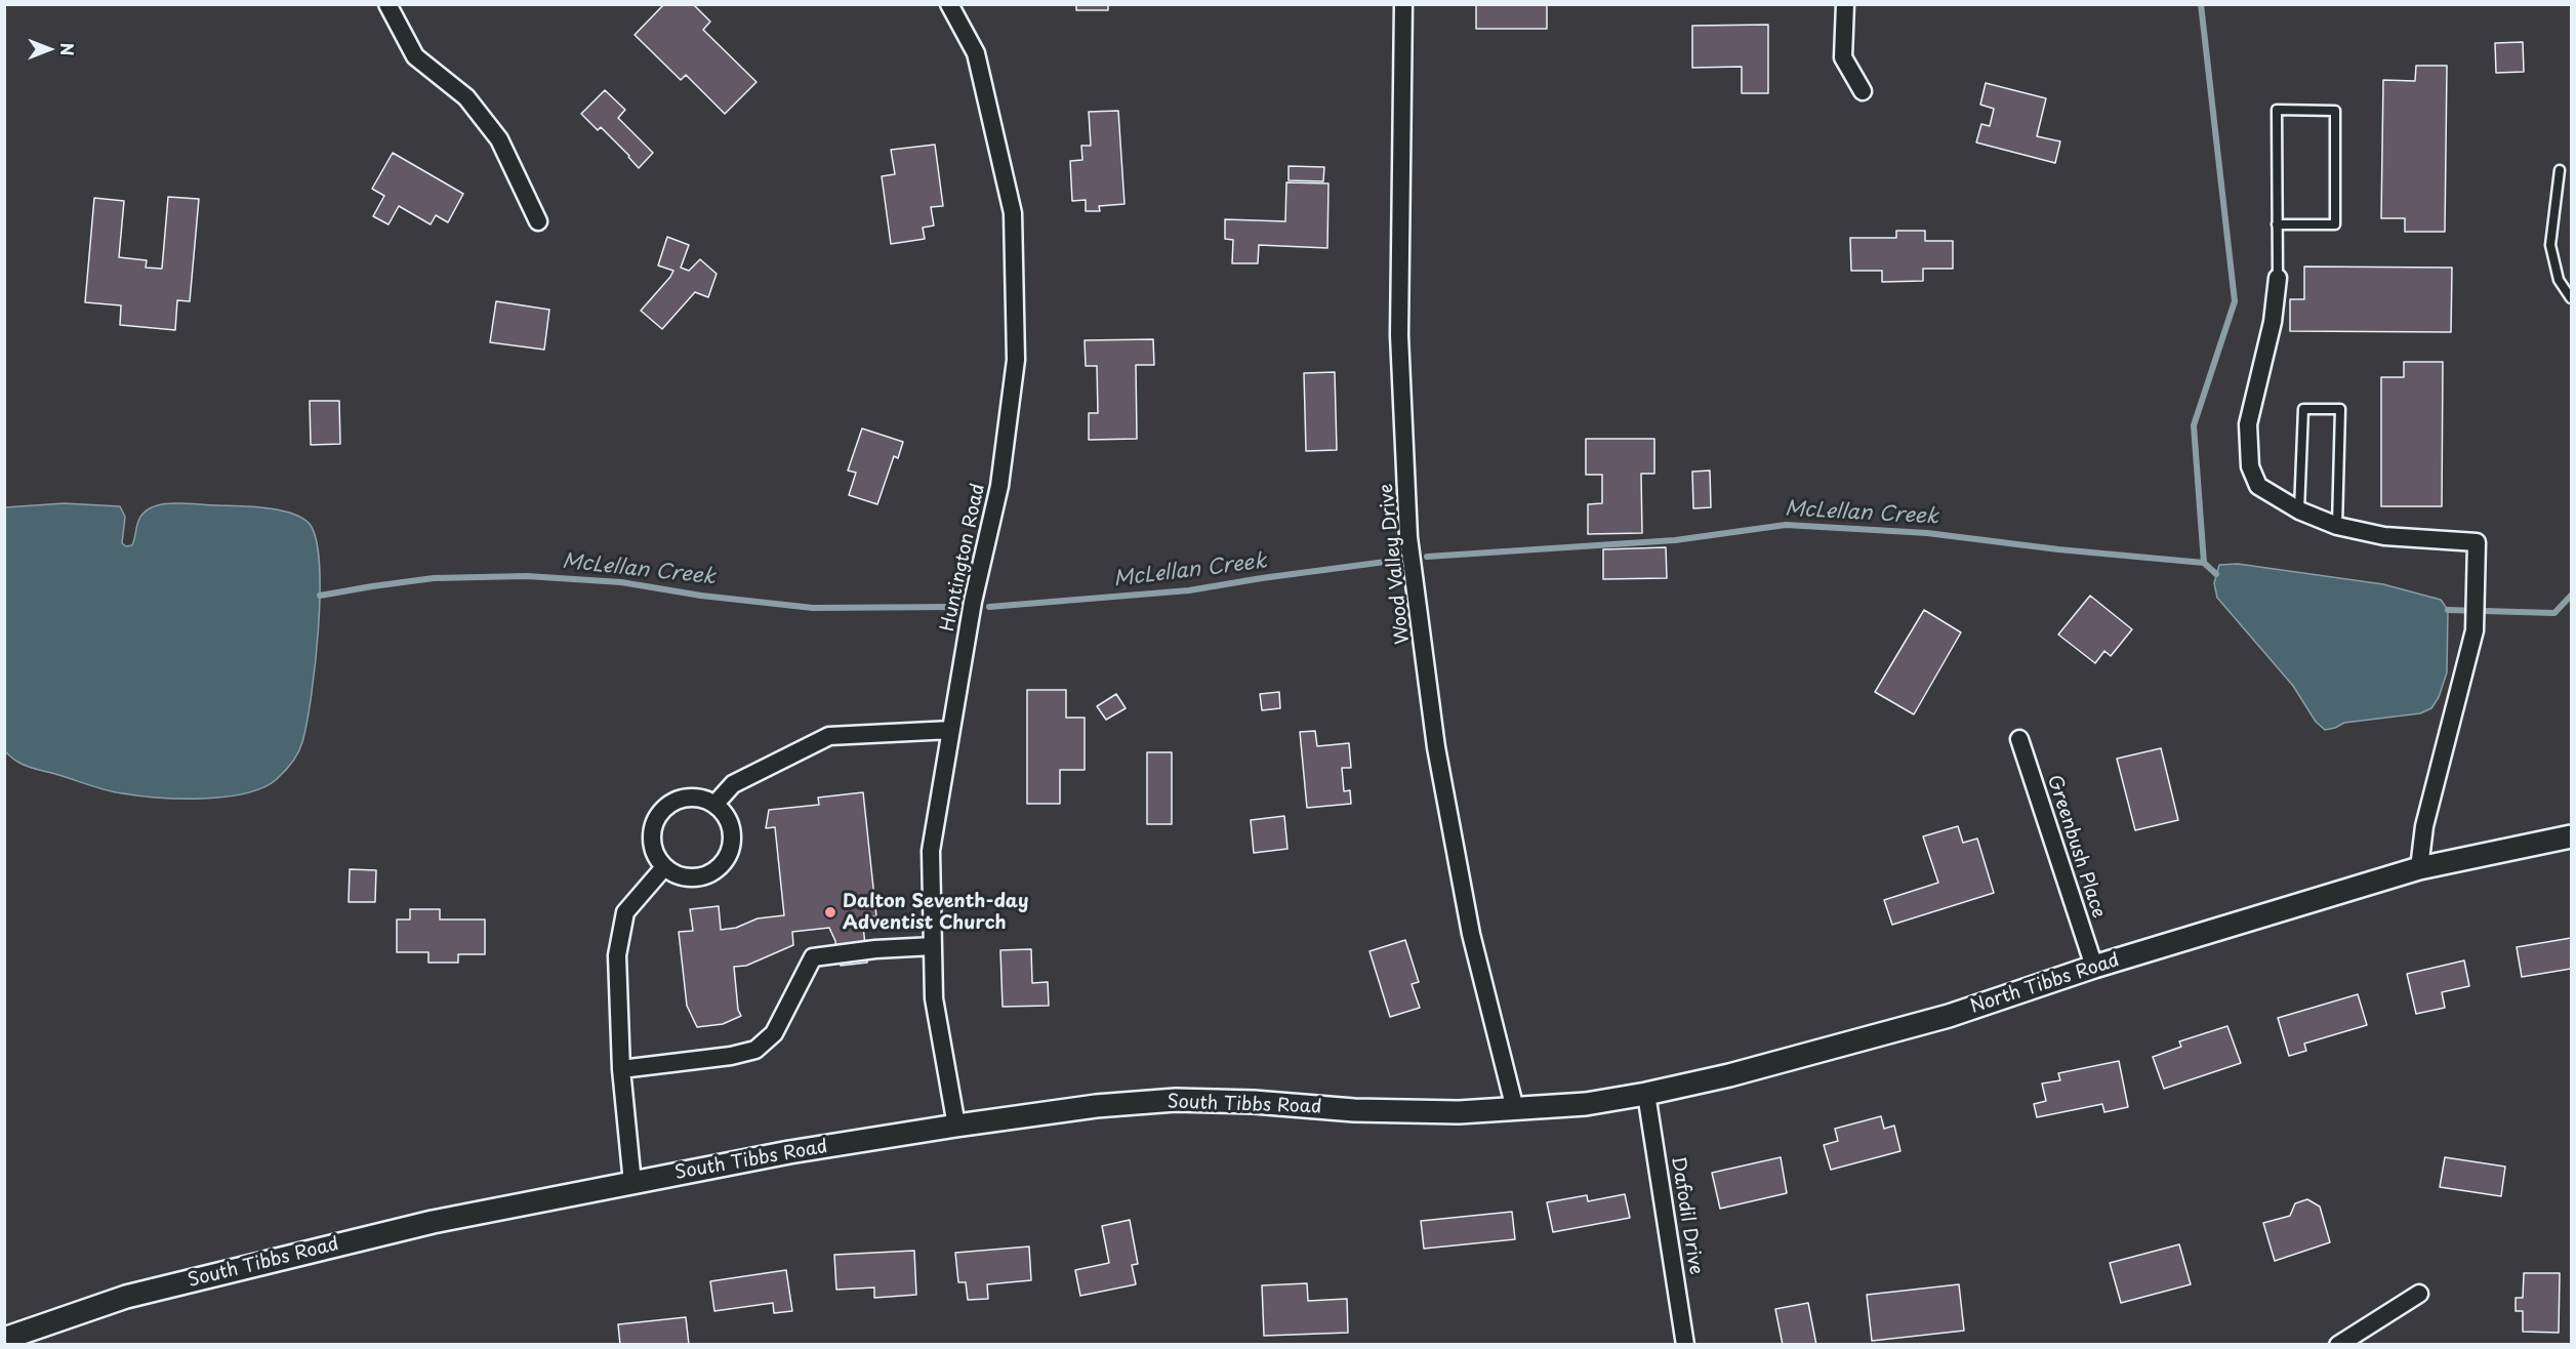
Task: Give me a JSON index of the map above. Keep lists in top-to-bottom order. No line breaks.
{"streets":{"street":["Huntington Road","Wood Valley Drive","Greenbush Place","North Tibbs Road","South Tibbs Road","Dafodil Drive"]},"crossings":[["Huntington Road","South Tibbs Road"],["Wood Valley Drive","North Tibbs Road"],["Wood Valley Drive","South Tibbs Road"],["Greenbush Place","North Tibbs Road"],["North Tibbs Road","South Tibbs Road"],["North Tibbs Road","Dafodil Drive"]],"water":["McLellan Creek"],"places":["Dalton Seventh-day Adventist Church"],"north":"right"}
